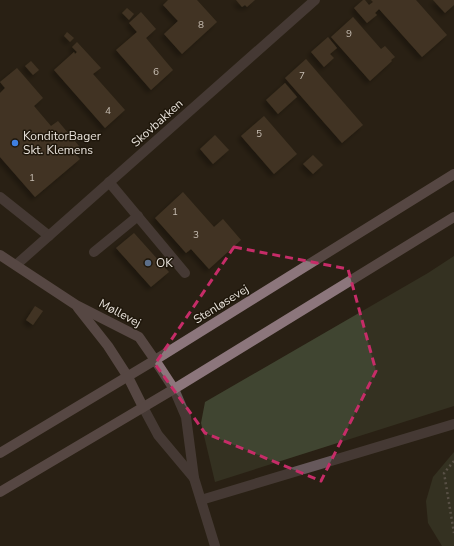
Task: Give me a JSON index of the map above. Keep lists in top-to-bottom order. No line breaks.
{"streets":{"street":["Skovbakken","Stenløsevej","Møllevej"]},"crossings":[["Skovbakken","Møllevej"],["Stenløsevej","Møllevej"]],"places":["KonditorBager Skt. Klemens","OK"],"house_numbers":["8","9","6","7","4","5","1","1","3"]}
